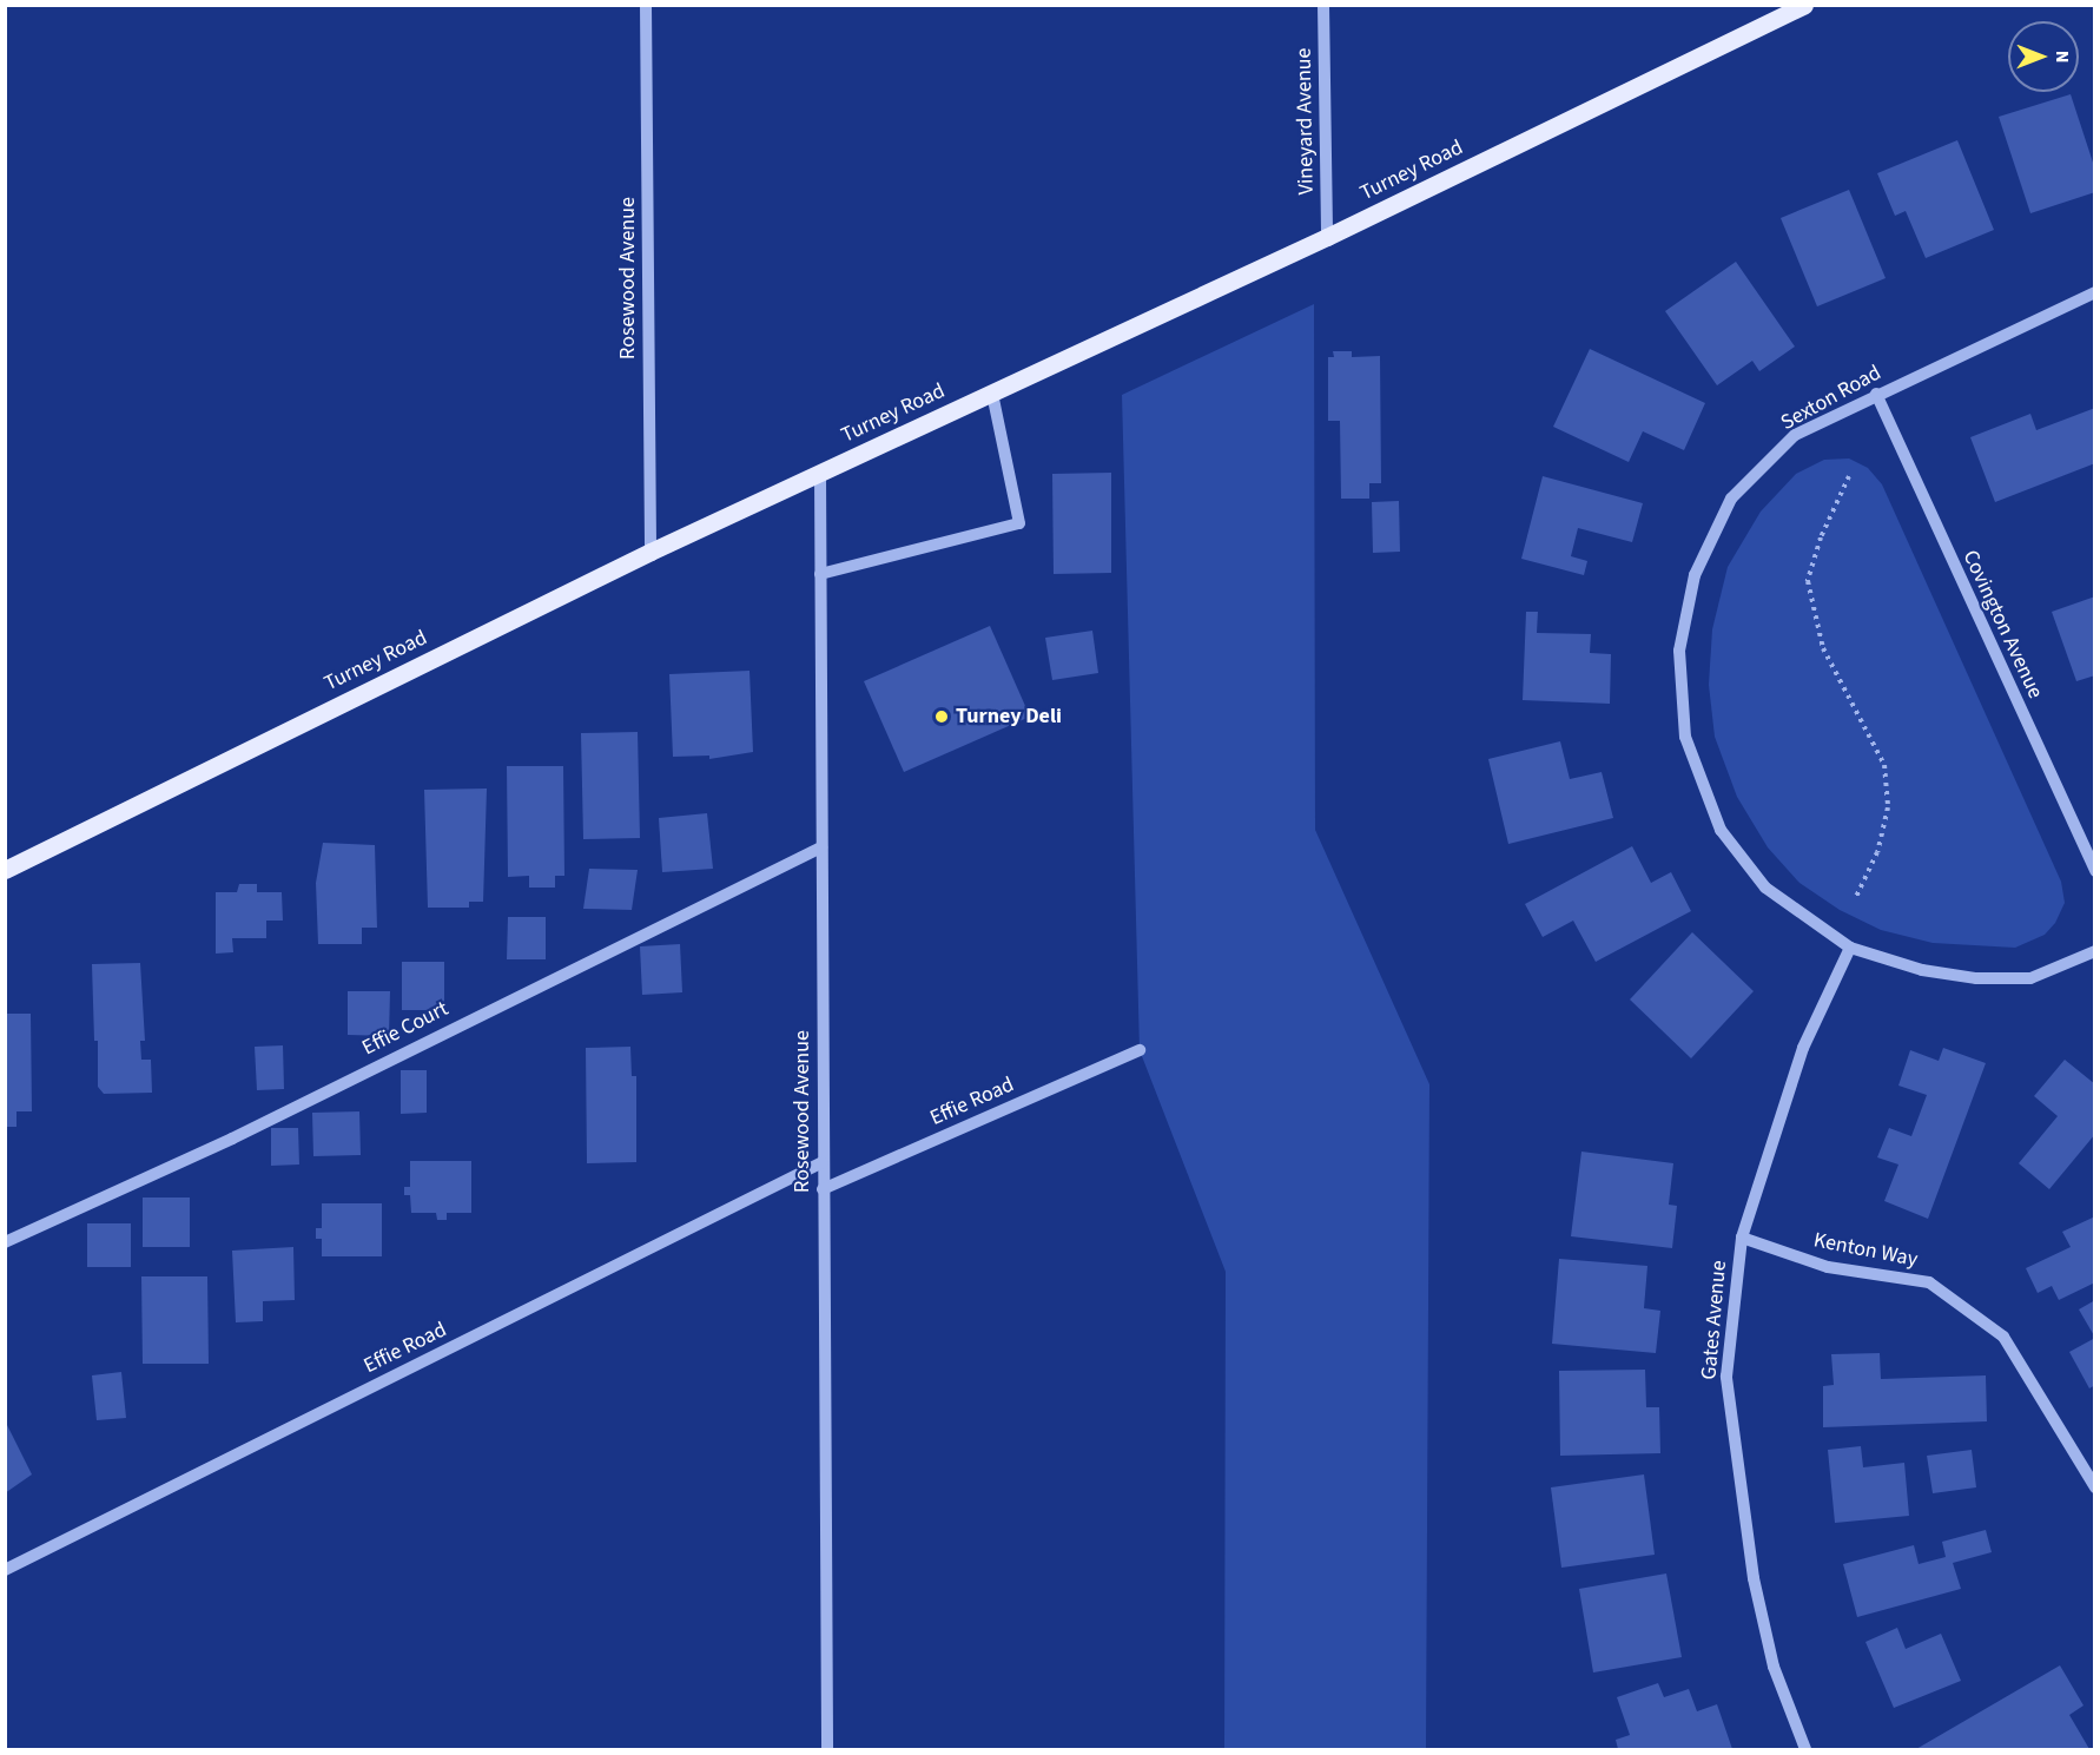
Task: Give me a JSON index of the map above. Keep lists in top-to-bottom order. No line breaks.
{"streets":{"main road":["Turney Road"],"street":["Vineyard Avenue","Rosewood Avenue","Sexton Road","Covington Avenue","Effie Court","Effie Road","Kenton Way","Gates Avenue"]},"crossings":[["Vineyard Avenue","Turney Road"],["Turney Road","Rosewood Avenue"],["Rosewood Avenue","Effie Court"],["Rosewood Avenue","Effie Road"],["Sexton Road","Covington Avenue"],["Sexton Road","Gates Avenue"],["Kenton Way","Gates Avenue"]],"places":["Turney Deli"],"north":"right"}
